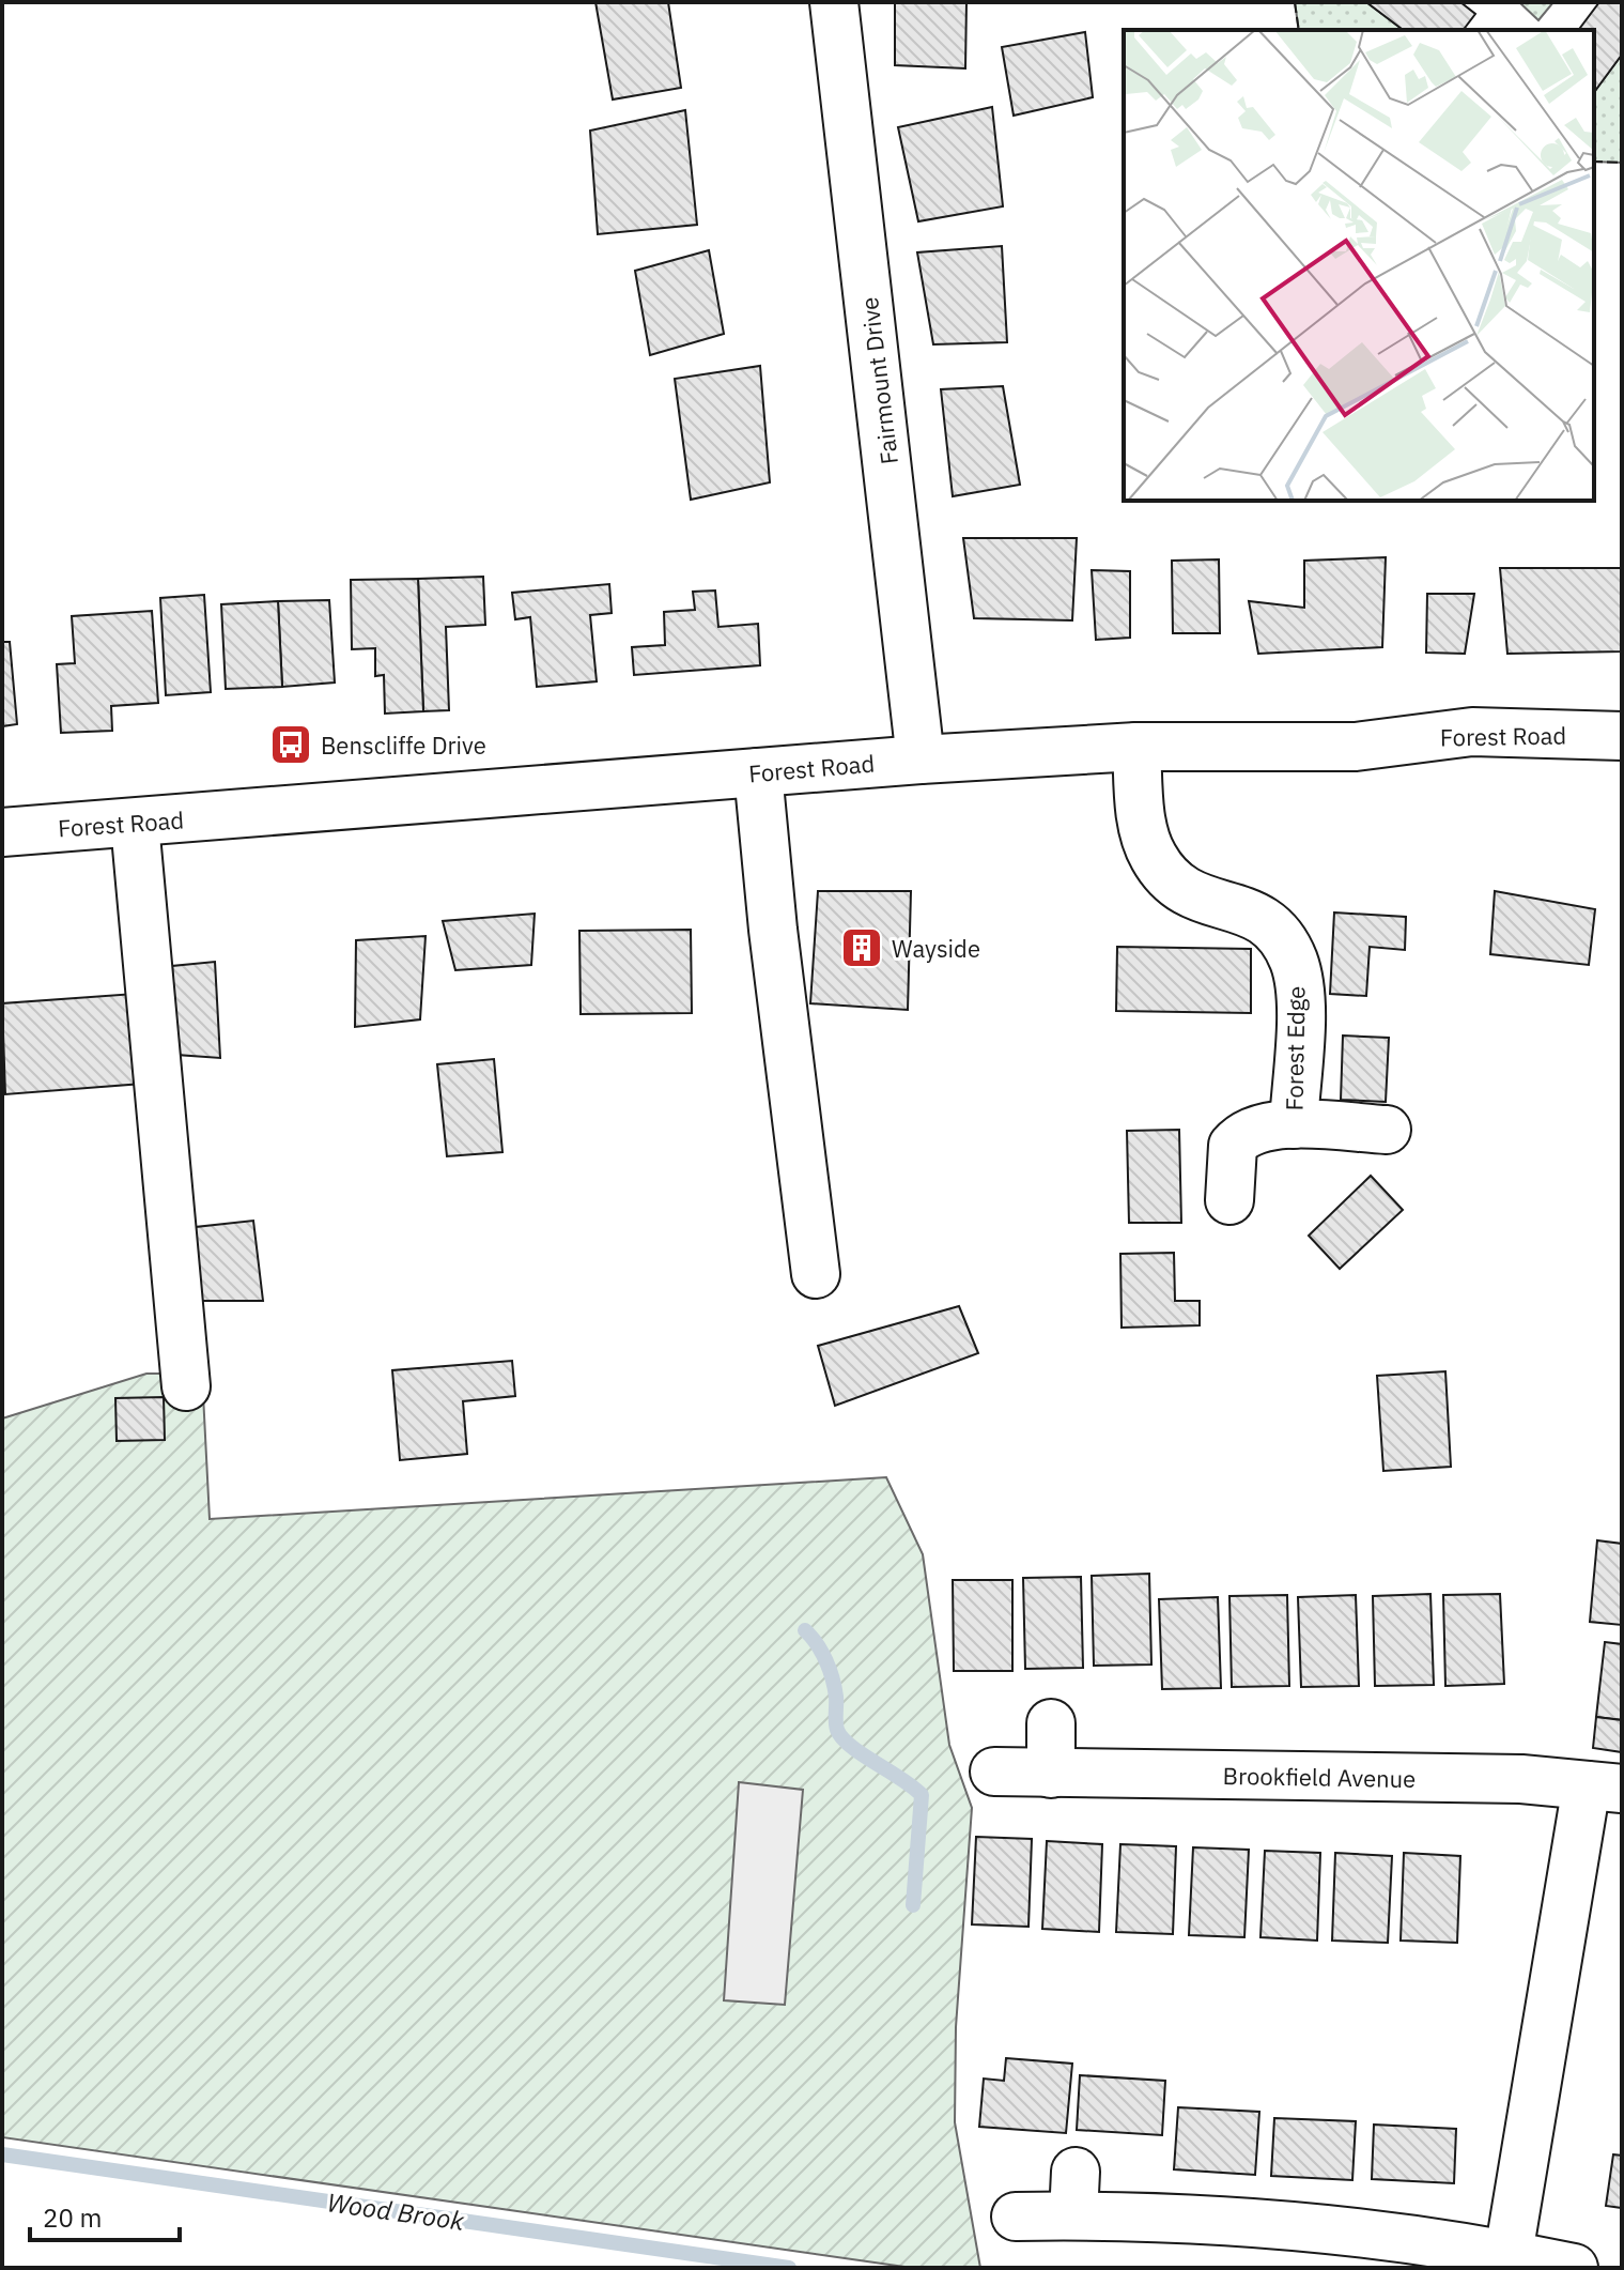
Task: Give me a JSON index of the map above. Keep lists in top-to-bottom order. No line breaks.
{"streets":{"street":["Fairmount Drive","Forest Road","Forest Edge","Brookfield Avenue"]},"crossings":[["Fairmount Drive","Forest Road"],["Forest Road","Forest Edge"]],"water":["Wood Brook"],"places":{"bus stop":["Benscliffe Drive"],"building":["Wayside"]},"scale_bar":"20 m"}
